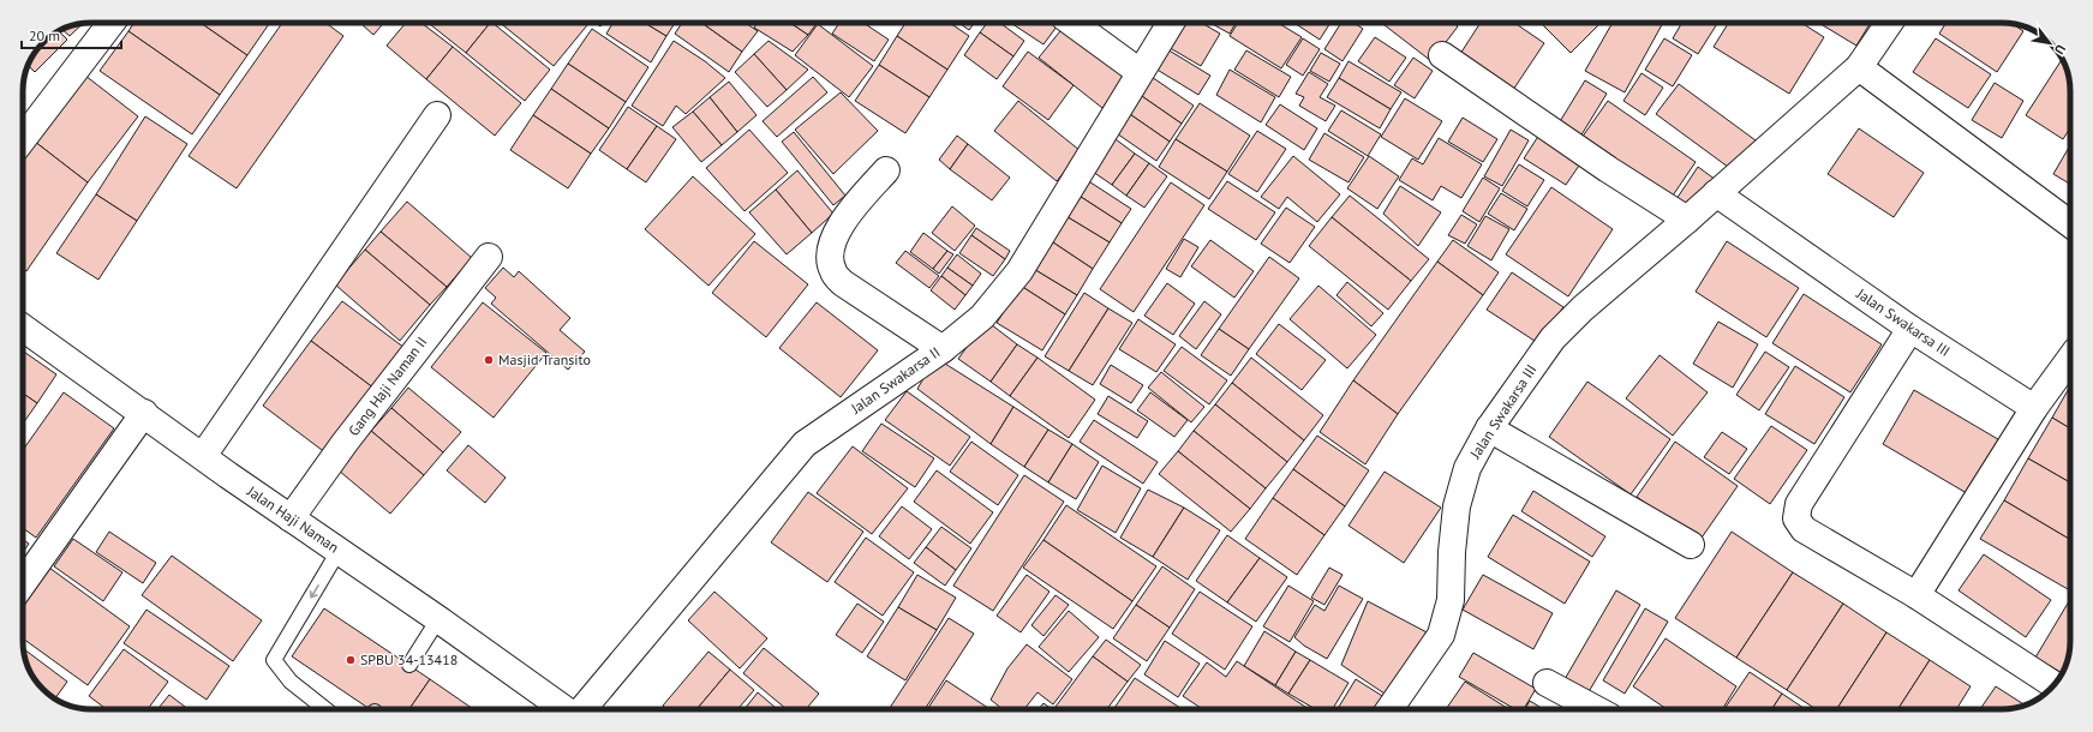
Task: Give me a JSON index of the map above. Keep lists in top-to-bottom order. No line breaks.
{"streets":{"street":["Jalan Swakarsa III","Jalan Swakarsa II","Gang Haji Naman II","Jalan Haji Naman"]},"crossings":[["Gang Haji Naman II","Jalan Haji Naman"]],"places":["Masjid Transito","SPBU 34-13418"],"scale_bar":"20 m","north":"bottom right"}
